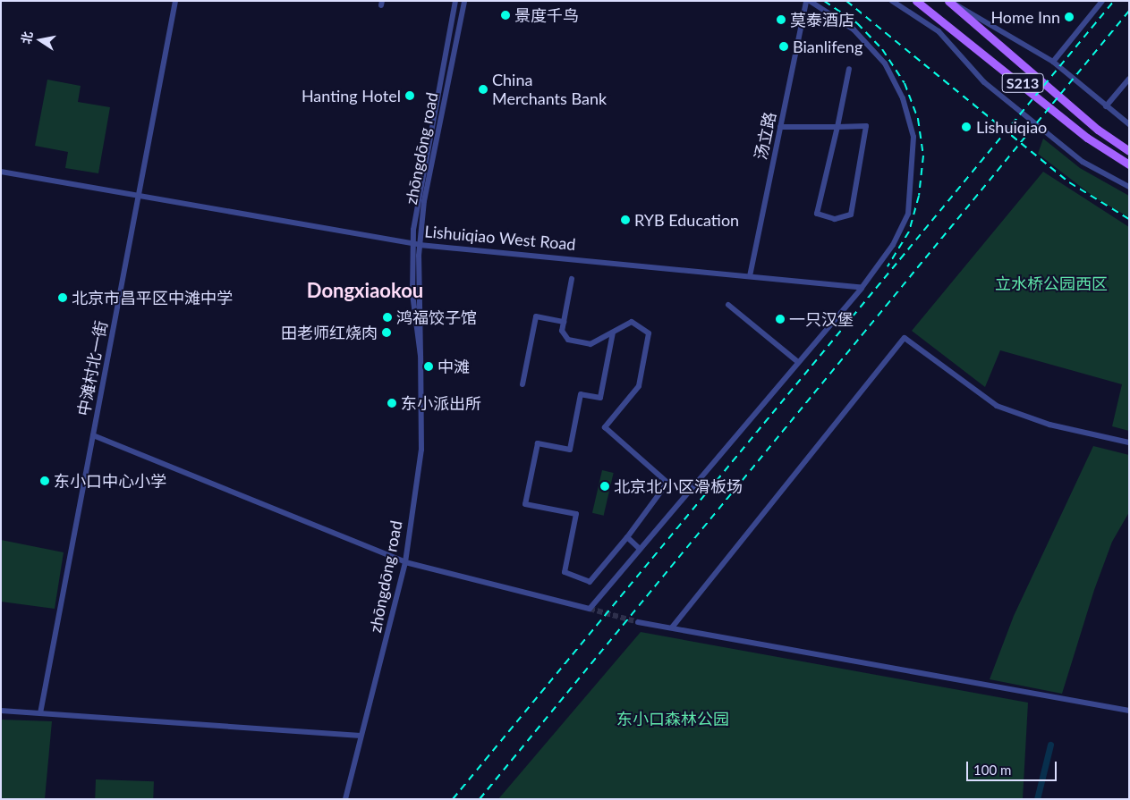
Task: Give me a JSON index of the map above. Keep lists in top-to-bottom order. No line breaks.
{"streets":{"main road":["S213"],"street":["汤立路","zhōngdōng road","Lishuiqiao West Road","中滩村北一街"]},"crossings":[["汤立路","Lishuiqiao West Road"],["zhōngdōng road","Lishuiqiao West Road"],["Lishuiqiao West Road","中滩村北一街"]],"districts":["Dongxiaokou"],"parks":["立水桥公园西区","东小口森林公园"],"places":["景度千鸟","Home Inn","莫泰酒店","Bianlifeng","China Merchants Bank","Hanting Hotel","Lishuiqiao","RYB Education","北京市昌平区中滩中学","鸿福饺子馆","一只汉堡","田老师红烧肉","中滩","东小派出所","东小口中心小学","北京北小区滑板场"],"scale_bar":"100 m","north":"left"}
